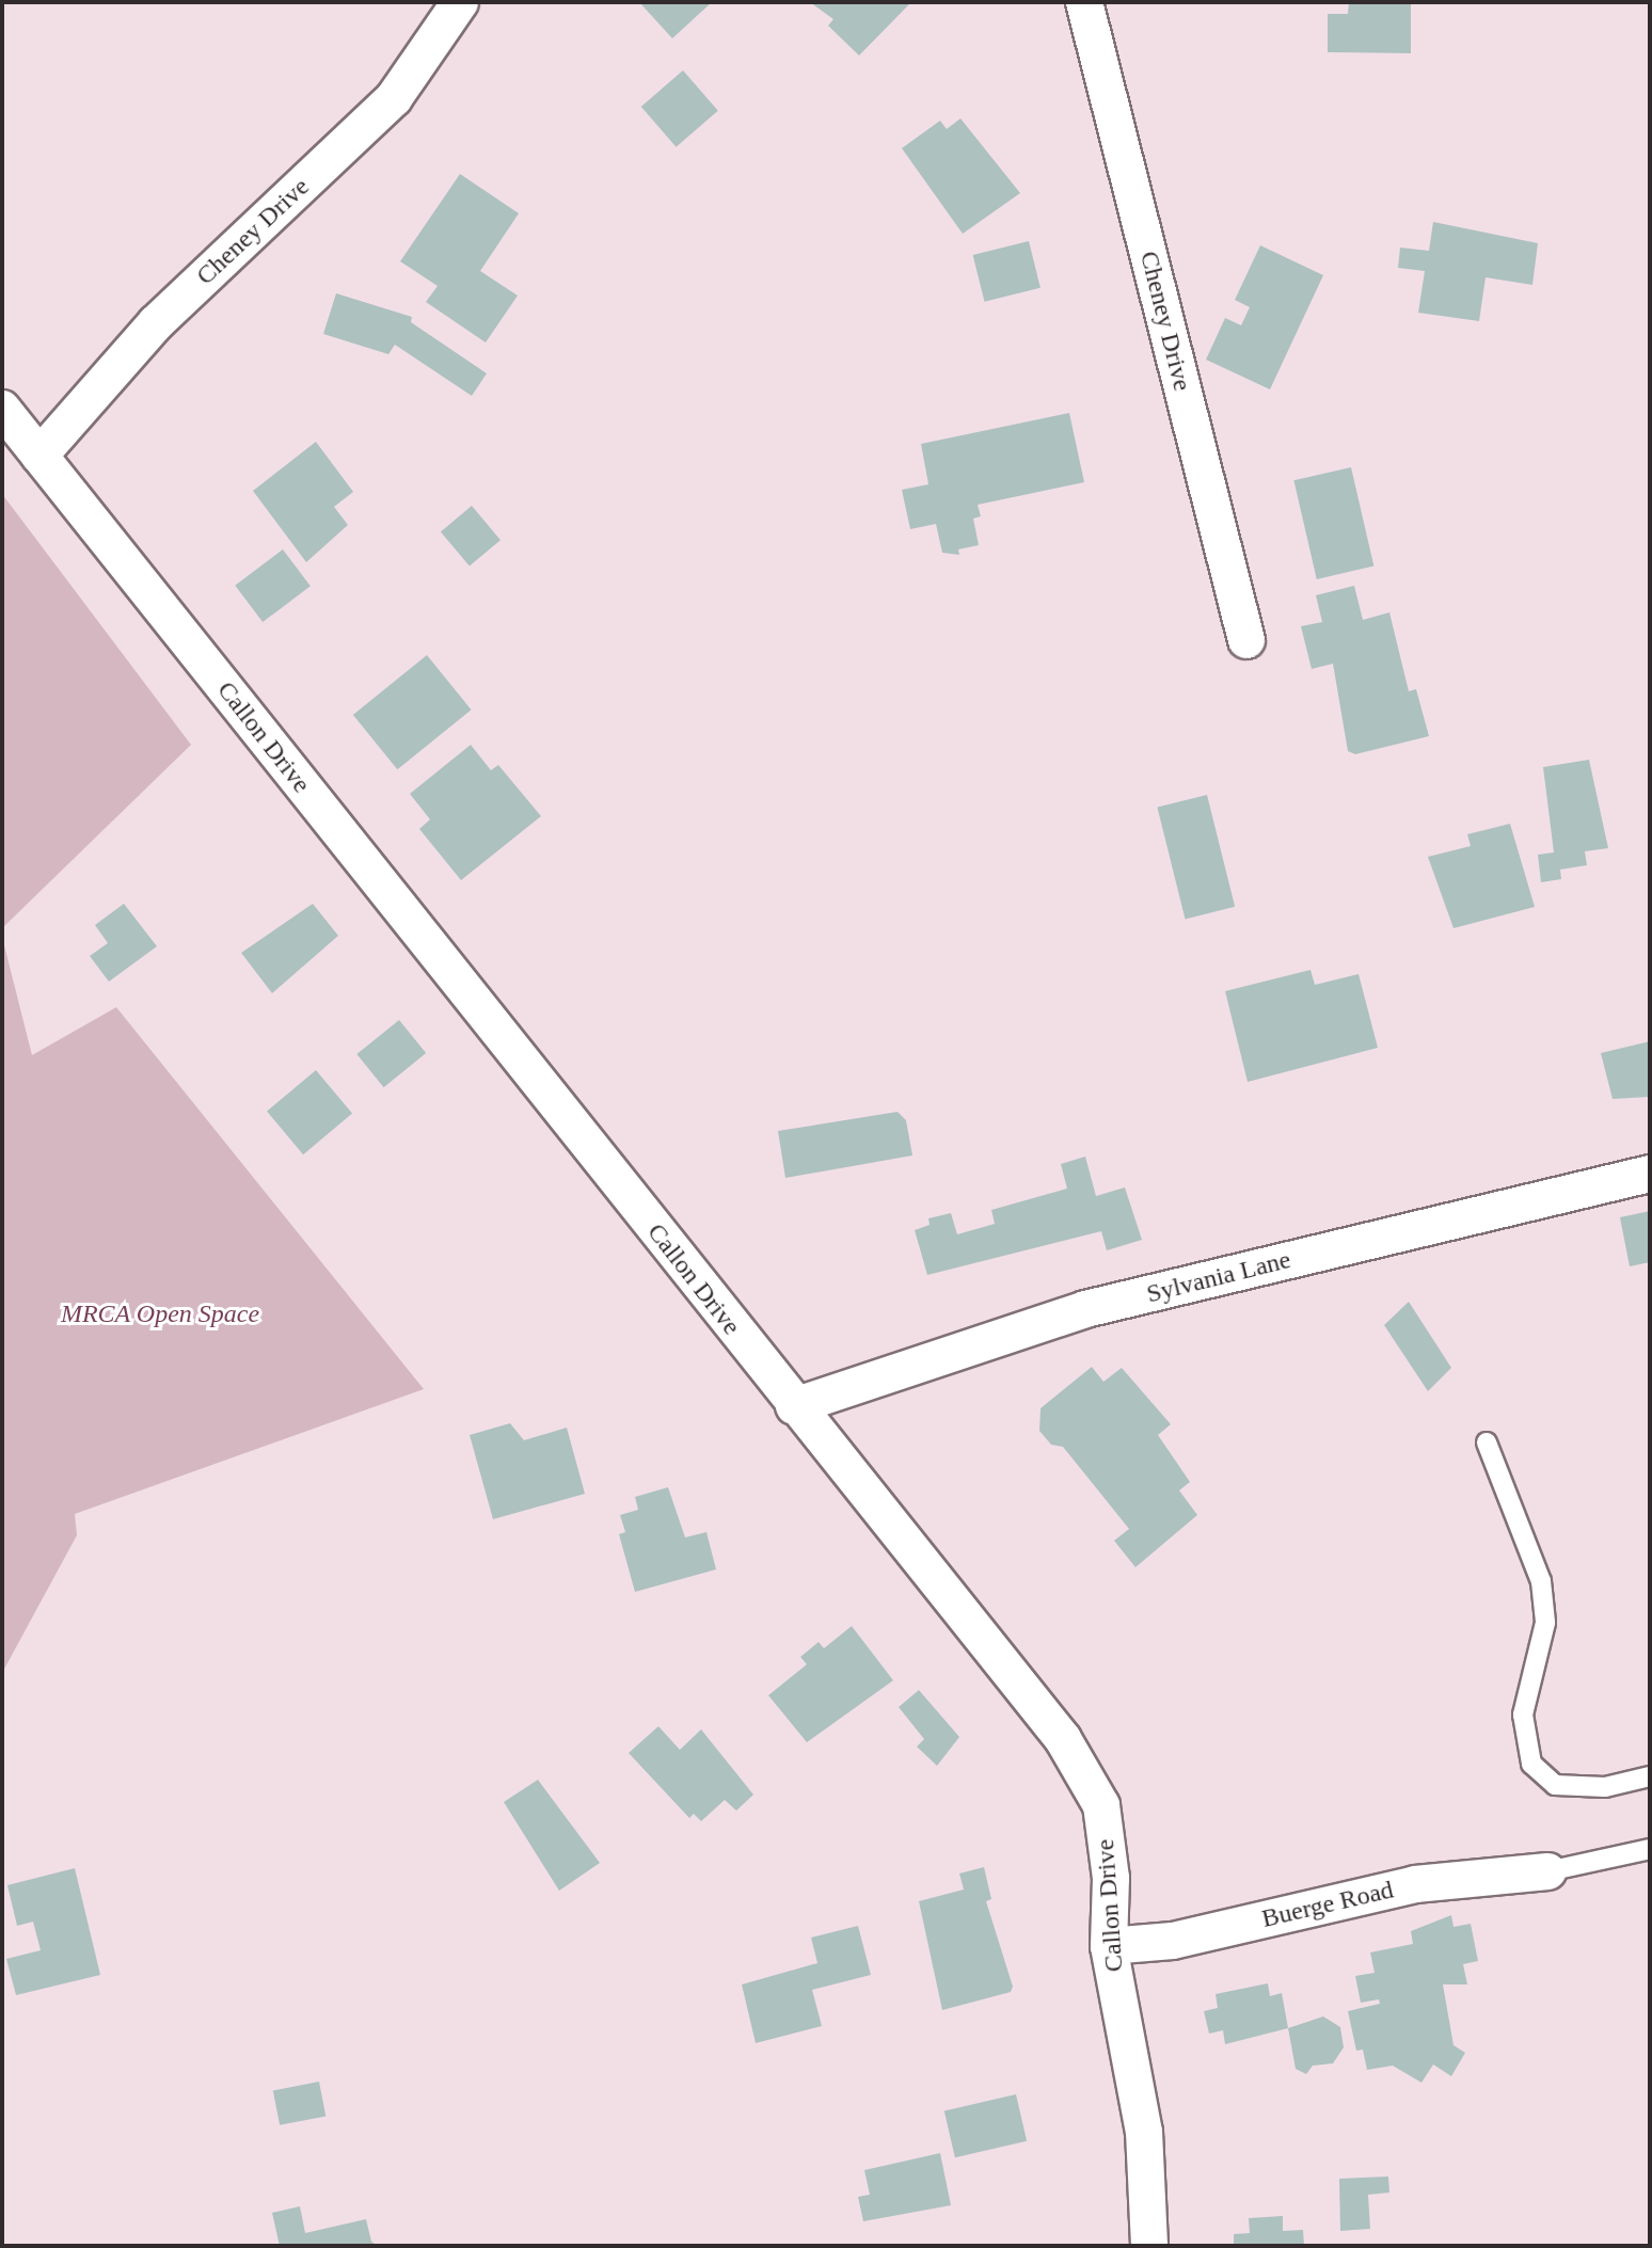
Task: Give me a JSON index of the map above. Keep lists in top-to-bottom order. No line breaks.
{"streets":{"street":["Cheney Drive","Callon Drive","Sylvania Lane","Buerge Road"]},"crossings":[["Cheney Drive","Callon Drive"],["Callon Drive","Sylvania Lane"],["Callon Drive","Buerge Road"]],"parks":["MRCA Open Space"]}
